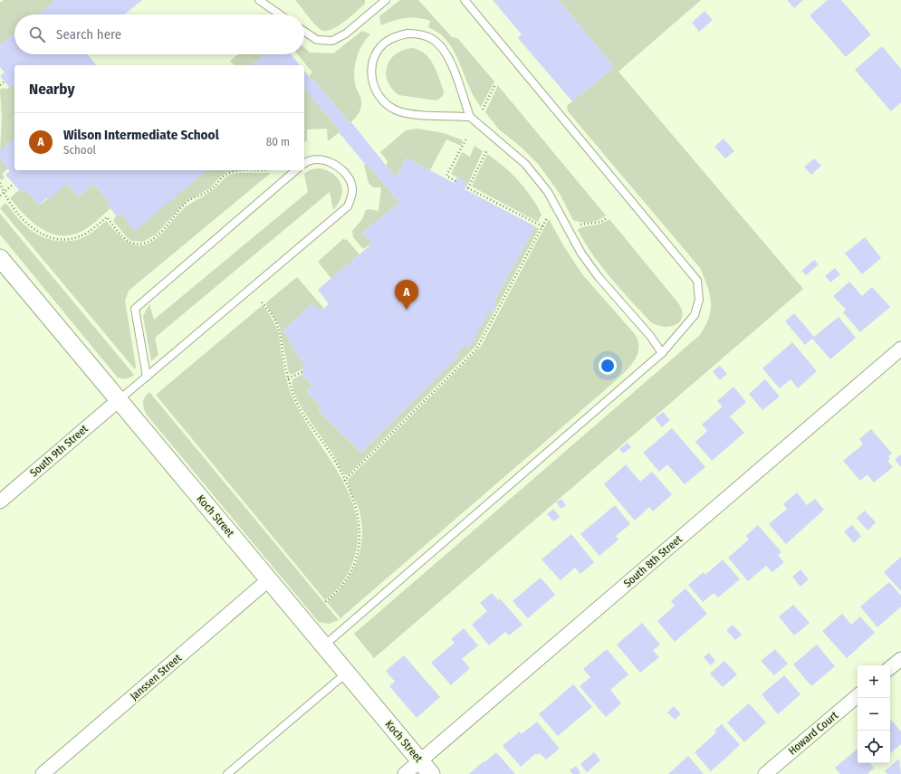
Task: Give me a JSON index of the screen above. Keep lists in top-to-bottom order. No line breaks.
{"streets":{"street":["South 9th Street","Koch Street","South 8th Street","Janssen Street","Howard Court"]},"crossings":[["South 9th Street","Koch Street"],["Koch Street","South 8th Street"],["Koch Street","Janssen Street"]],"page":{"search":"Search here","heading":"Nearby","list":[{"mark":"A","name":"Wilson Intermediate School","note":"School","value":"80 m"}],"pins":"A","map_buttons":["+","−"]}}
